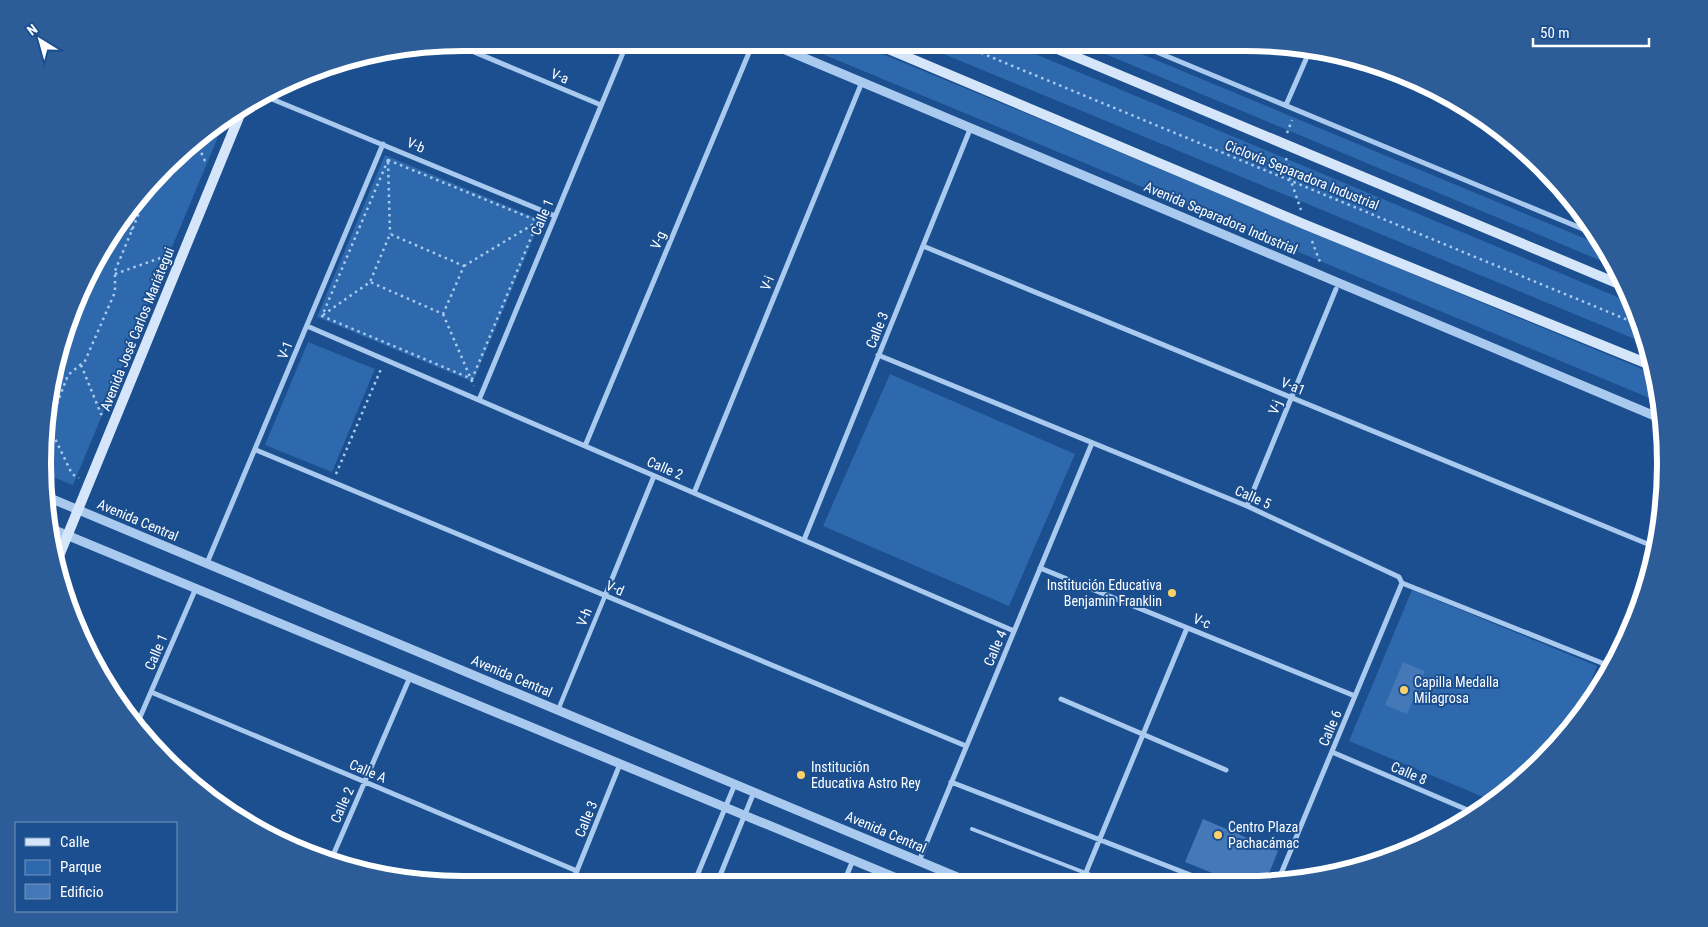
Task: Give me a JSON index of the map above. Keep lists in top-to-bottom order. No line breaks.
{"streets":{"main road":["Avenida Separadora Industrial","Avenida José Carlos Mariátegui"],"street":["V-a","V-b","Calle 1","V-g","V-i","Calle 3","V-1","V-a1","V-j","Calle 2","Calle 5","Avenida Central","V-d","V-h","V-c","Calle 4","Calle 6","Calle A","Calle 8"],"path":["Ciclovía Separadora Industrial"]},"crossings":[["V-a","Calle 1"],["V-b","Calle 1"],["V-b","V-1"],["Calle 1","Calle 2"],["Calle 1","Calle A"],["Avenida Separadora Industrial","V-i"],["Avenida Separadora Industrial","Calle 3"],["V-g","Calle 2"],["V-i","Calle 2"],["Avenida José Carlos Mariátegui","Avenida Central"],["Calle 3","V-a1"],["Calle 3","Calle 2"],["Calle 3","Calle 5"],["Calle 3","Calle A"],["V-1","Calle 2"],["V-1","Avenida Central"],["V-1","V-d"],["V-a1","V-j"],["V-j","Calle 5"],["Calle 2","V-h"],["Calle 2","Calle 4"],["Calle 2","Calle A"],["Calle 5","Calle 4"],["Calle 5","Calle 6"],["Avenida Central","V-h"],["Avenida Central","Calle 4"],["V-d","V-h"],["V-d","Calle 4"],["V-c","Calle 4"],["V-c","Calle 6"],["Calle 6","Calle 8"]],"places":["Institución Educativa Benjamin Franklin","Capilla Medalla Milagrosa","Institución Educativa Astro Rey","Centro Plaza Pachacámac"],"legend":["Calle","Parque","Edificio"],"scale_bar":"50 m","north":"top left"}
